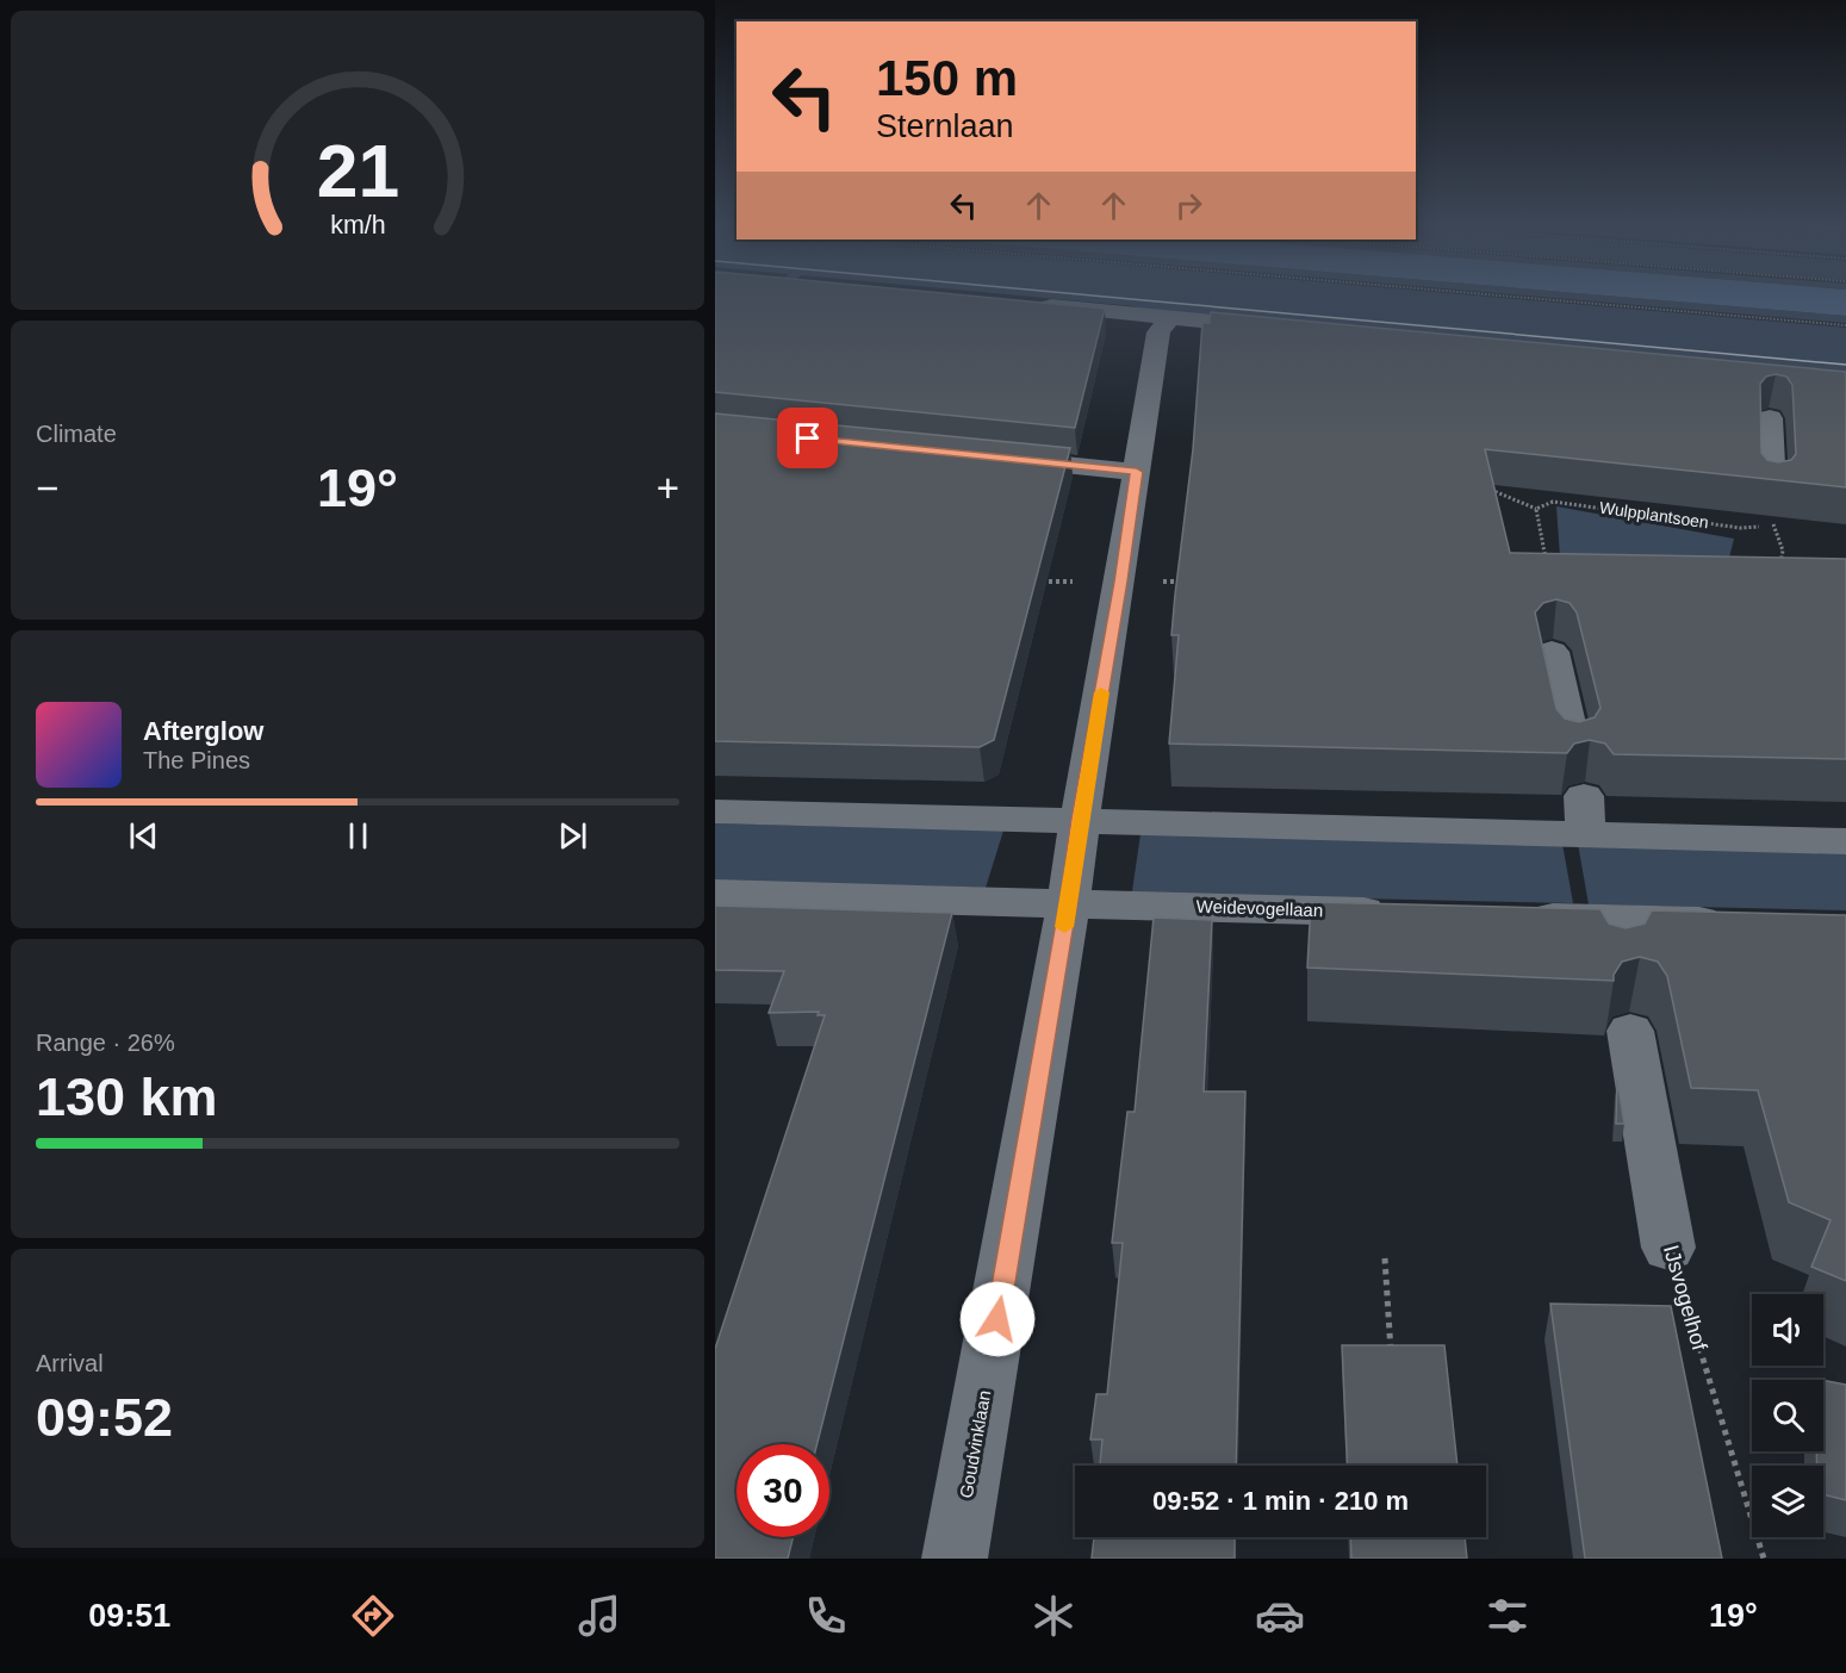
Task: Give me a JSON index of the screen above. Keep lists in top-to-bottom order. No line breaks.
{"streets":{"street":["Weidevogellaan","IJsvogelhof","Goudvinklaan"],"path":["Wulpplantsoen"]},"crossings":[["Weidevogellaan","Goudvinklaan"]],"page":{"turn":["150 m","Sternlaan"],"tile":["Climate",["Range · 26%","130 km"],["Arrival","09:52"]],"heat":["−","19°","+"],"song":["Afterglow","The Pines"],"limit":"30","trip":"09:52 · 1 min · 210 m","tabs":["09:51","19°"],"gauge":["21","km/h"]}}
